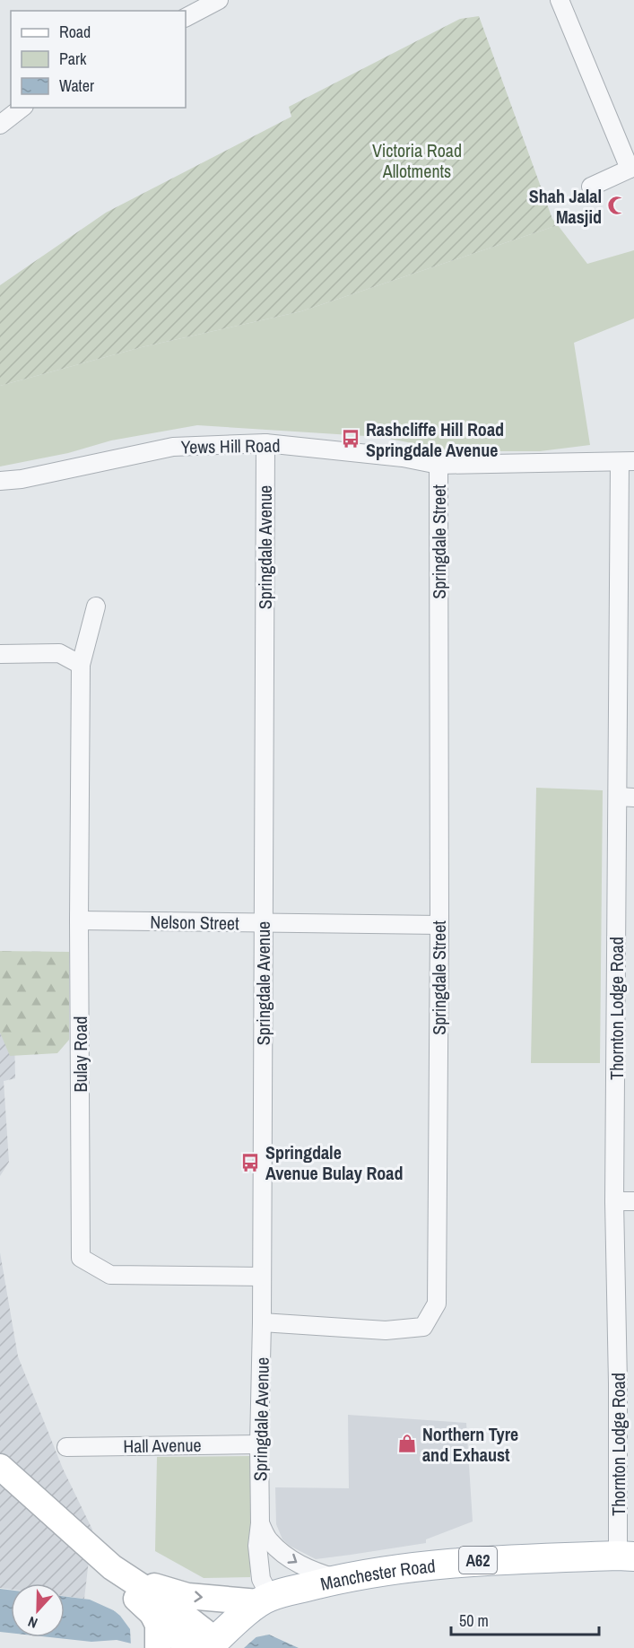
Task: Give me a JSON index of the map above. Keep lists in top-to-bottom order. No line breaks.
{"streets":{"main road":["A62","Manchester Road"],"street":["Yews Hill Road","Springdale Street","Springdale Avenue","Nelson Street","Thornton Lodge Road","Bulay Road","Hall Avenue"]},"crossings":[["Yews Hill Road","Springdale Street"],["Yews Hill Road","Springdale Avenue"],["Yews Hill Road","Thornton Lodge Road"],["Springdale Street","Springdale Avenue"],["Springdale Street","Nelson Street"],["Springdale Avenue","Nelson Street"],["Springdale Avenue","Bulay Road"],["Springdale Avenue","Hall Avenue"],["Springdale Avenue","Manchester Road"],["Nelson Street","Bulay Road"],["Thornton Lodge Road","Manchester Road"]],"parks":["Victoria Road Allotments"],"places":{"mosque":["Shah Jalal Masjid"],"bus stop":["Rashcliffe Hill Road Springdale Avenue","Springdale Avenue Bulay Road"],"shop":["Northern Tyre and Exhaust"]},"legend":["Road","Park","Water"],"scale_bar":"50 m","north":"bottom"}
